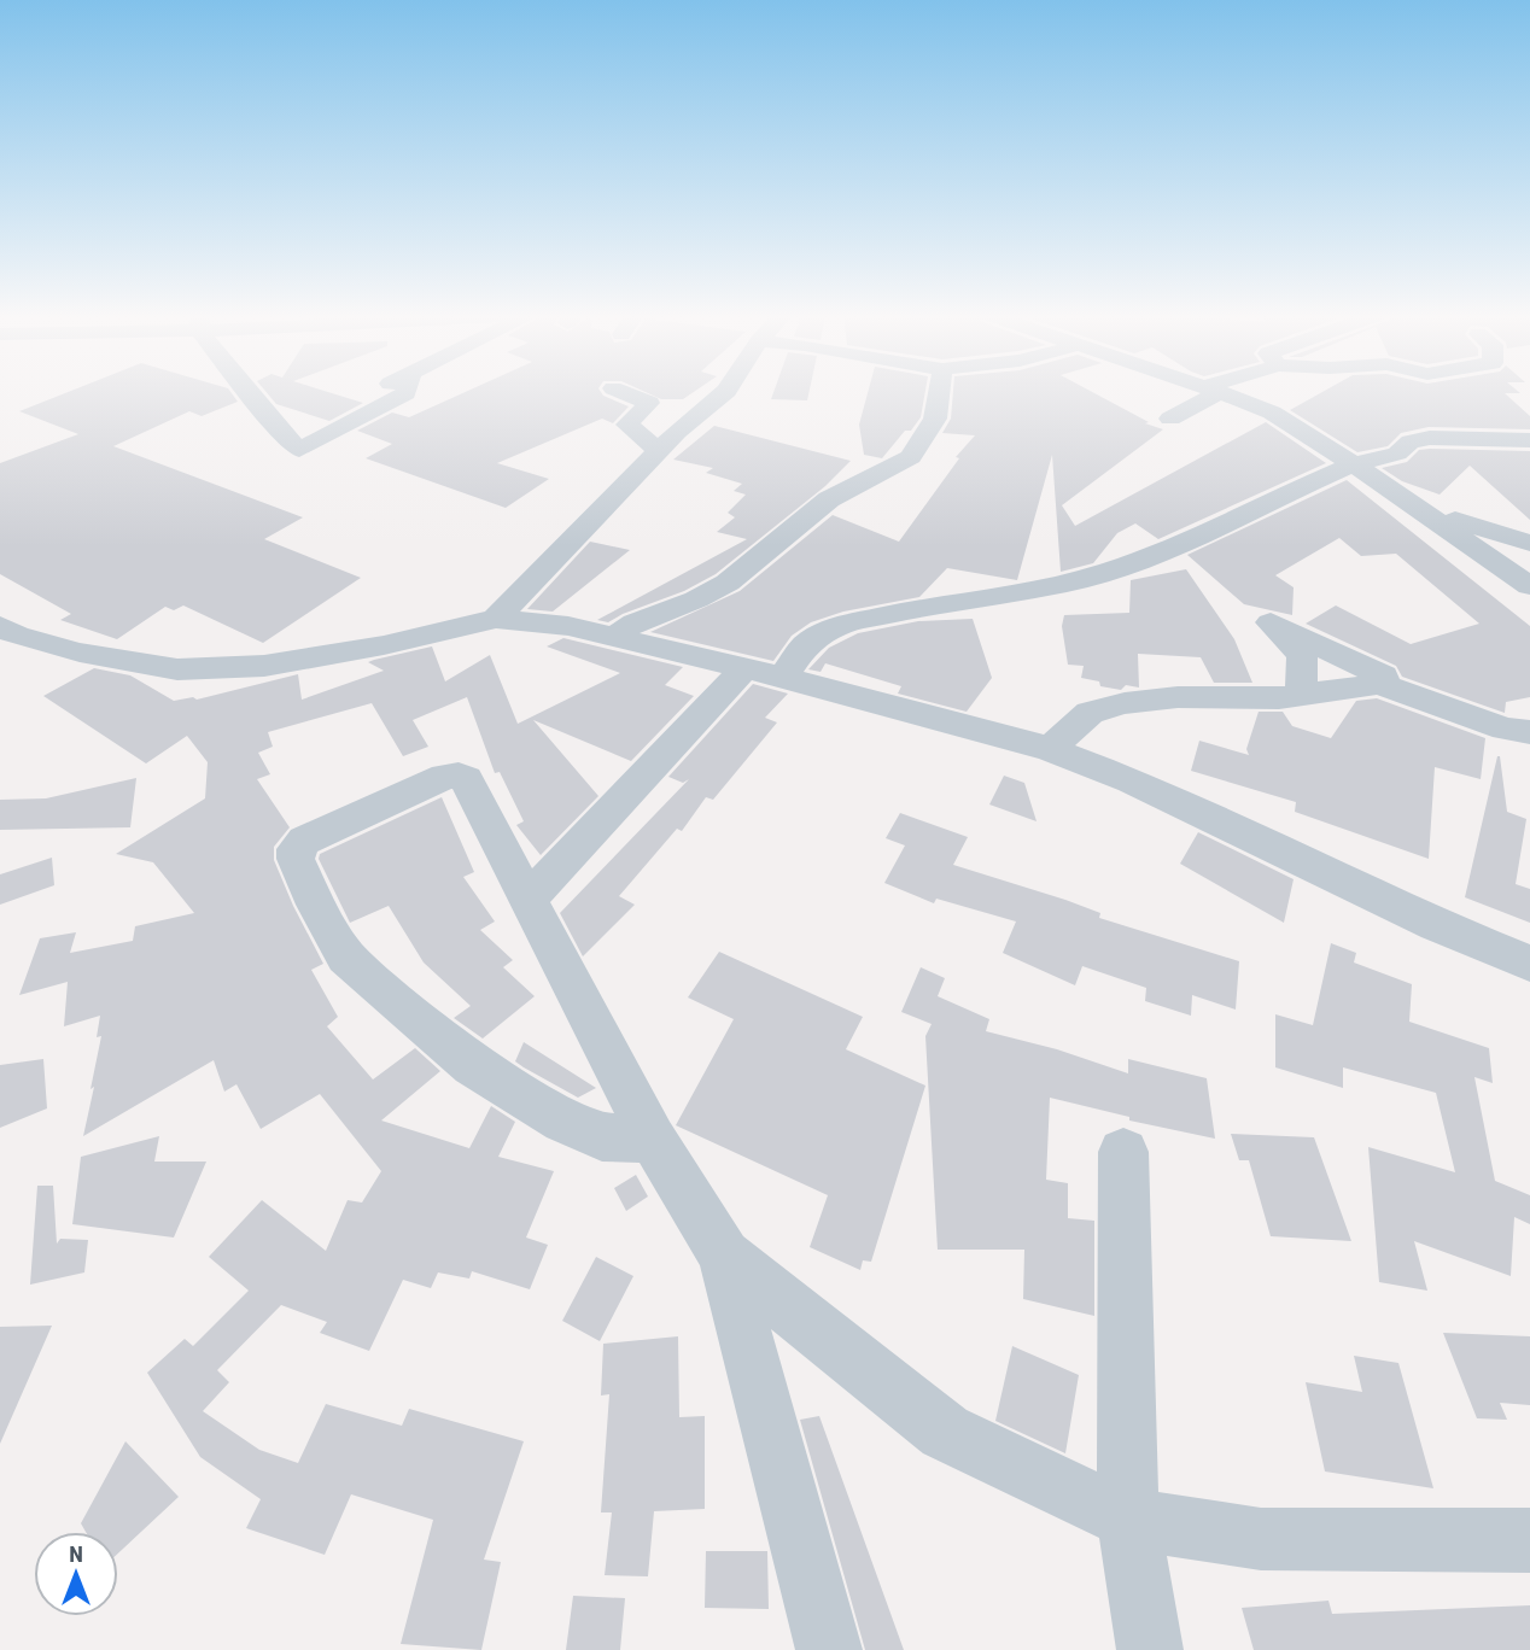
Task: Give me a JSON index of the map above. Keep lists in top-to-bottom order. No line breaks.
{"north":"top"}
